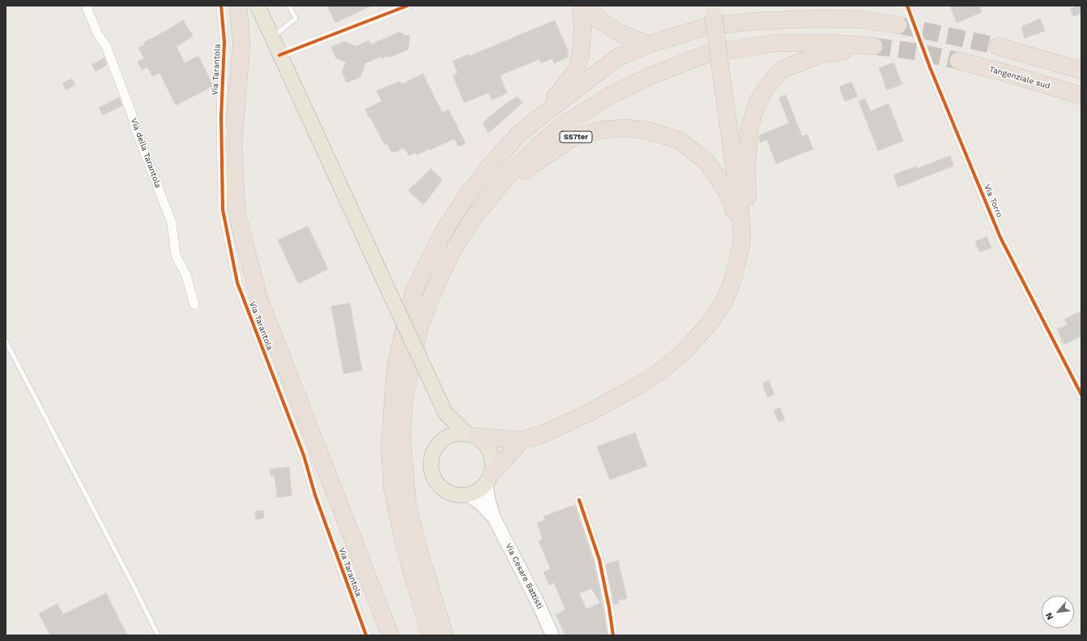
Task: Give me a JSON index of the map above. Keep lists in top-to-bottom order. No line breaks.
{"streets":{"highway":["Tangenziale sud","SS7ter"],"main road":["Via Cesare Battisti"],"street":["Via Tarantola","Via della Tarantola","Via Torro"]},"north":"bottom left"}
